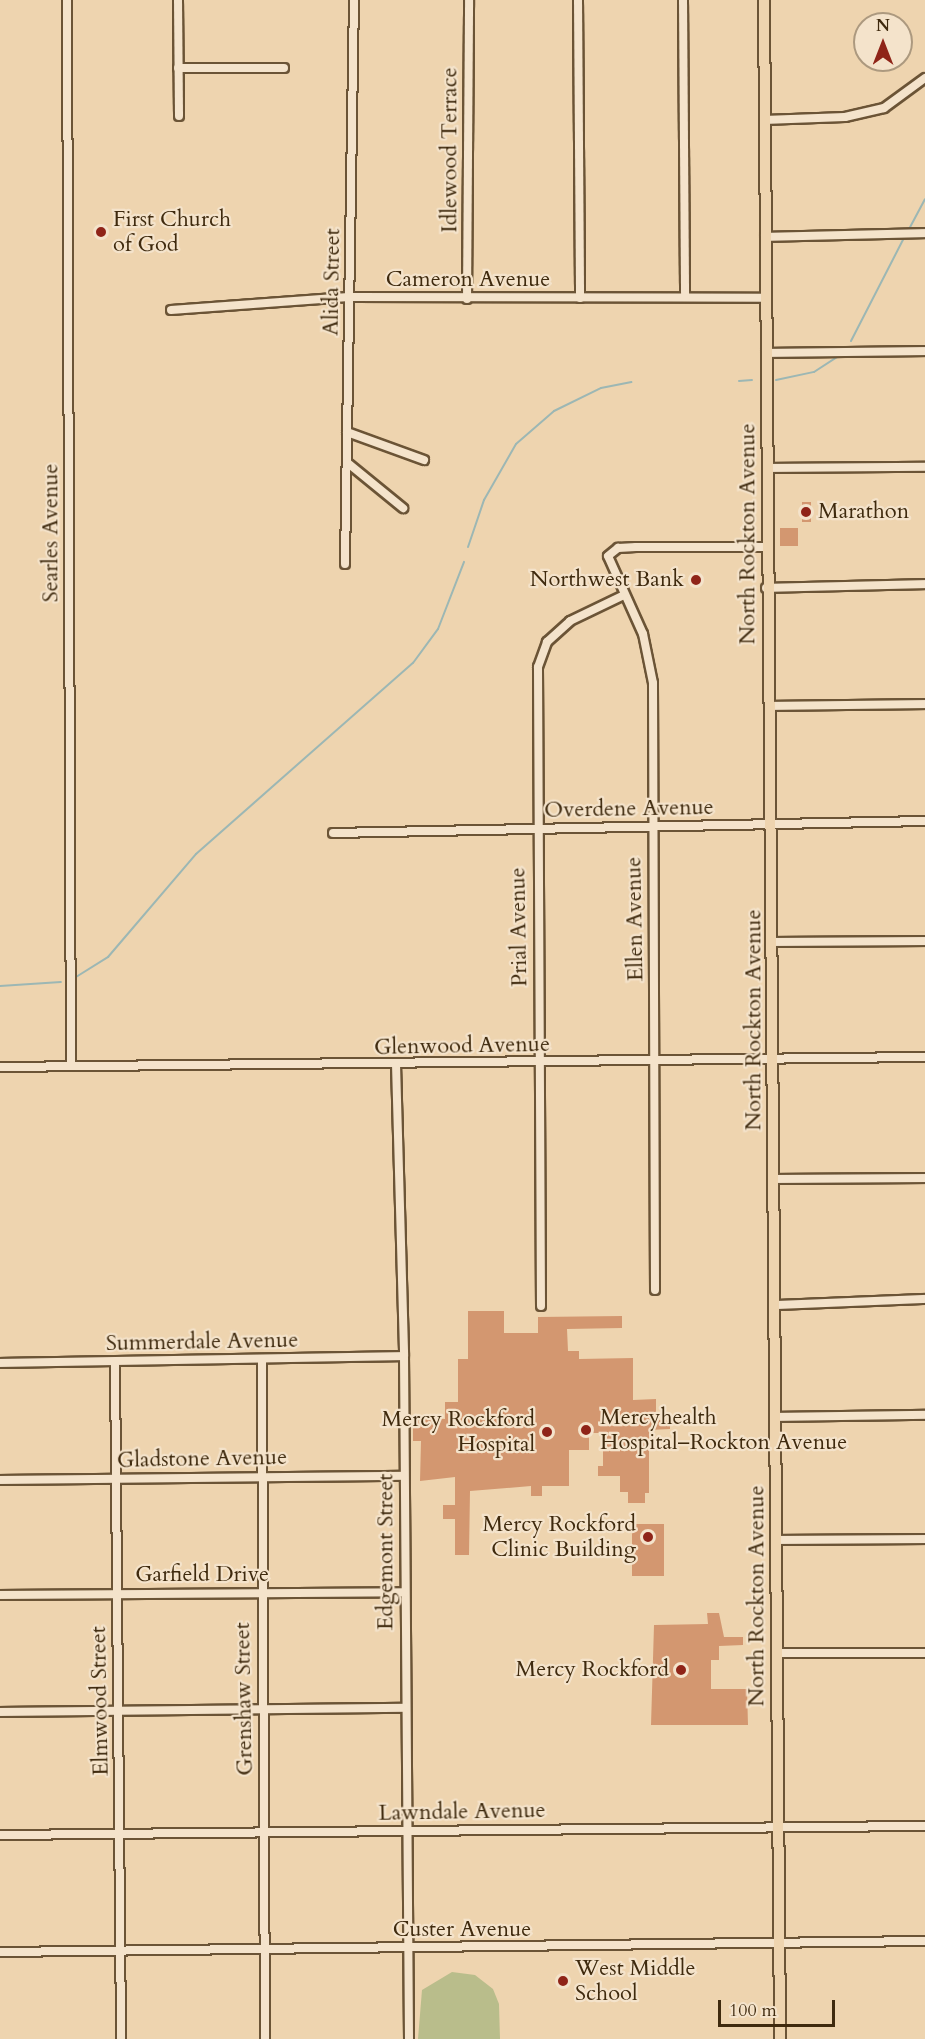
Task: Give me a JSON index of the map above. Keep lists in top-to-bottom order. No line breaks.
{"streets":{"main road":["North Rockton Avenue"],"street":["Idlewood Terrace","Cameron Avenue","Alida Street","Searles Avenue","Overdene Avenue","Ellen Avenue","Prial Avenue","Glenwood Avenue","Summerdale Avenue","Gladstone Avenue","Edgemont Street","Garfield Drive","Grenshaw Street","Elmwood Street","Lawndale Avenue","Custer Avenue"]},"crossings":[["Idlewood Terrace","Cameron Avenue"],["Cameron Avenue","Alida Street"],["Cameron Avenue","North Rockton Avenue"],["Searles Avenue","Glenwood Avenue"],["North Rockton Avenue","Overdene Avenue"],["North Rockton Avenue","Ellen Avenue"],["North Rockton Avenue","Glenwood Avenue"],["North Rockton Avenue","Lawndale Avenue"],["North Rockton Avenue","Custer Avenue"],["Overdene Avenue","Ellen Avenue"],["Overdene Avenue","Prial Avenue"],["Ellen Avenue","Prial Avenue"],["Ellen Avenue","Glenwood Avenue"],["Prial Avenue","Glenwood Avenue"],["Glenwood Avenue","Edgemont Street"],["Summerdale Avenue","Edgemont Street"],["Summerdale Avenue","Grenshaw Street"],["Summerdale Avenue","Elmwood Street"],["Gladstone Avenue","Edgemont Street"],["Gladstone Avenue","Grenshaw Street"],["Gladstone Avenue","Elmwood Street"],["Edgemont Street","Garfield Drive"],["Edgemont Street","Lawndale Avenue"],["Edgemont Street","Custer Avenue"],["Garfield Drive","Grenshaw Street"],["Garfield Drive","Elmwood Street"],["Grenshaw Street","Lawndale Avenue"],["Grenshaw Street","Custer Avenue"],["Elmwood Street","Lawndale Avenue"],["Elmwood Street","Custer Avenue"]],"places":["First Church of God","Marathon","Northwest Bank","Mercyhealth Hospital–Rockton Avenue","Mercy Rockford Hospital","Mercy Rockford Clinic Building","Mercy Rockford","West Middle School"],"scale_bar":"100 m","north":"top"}
